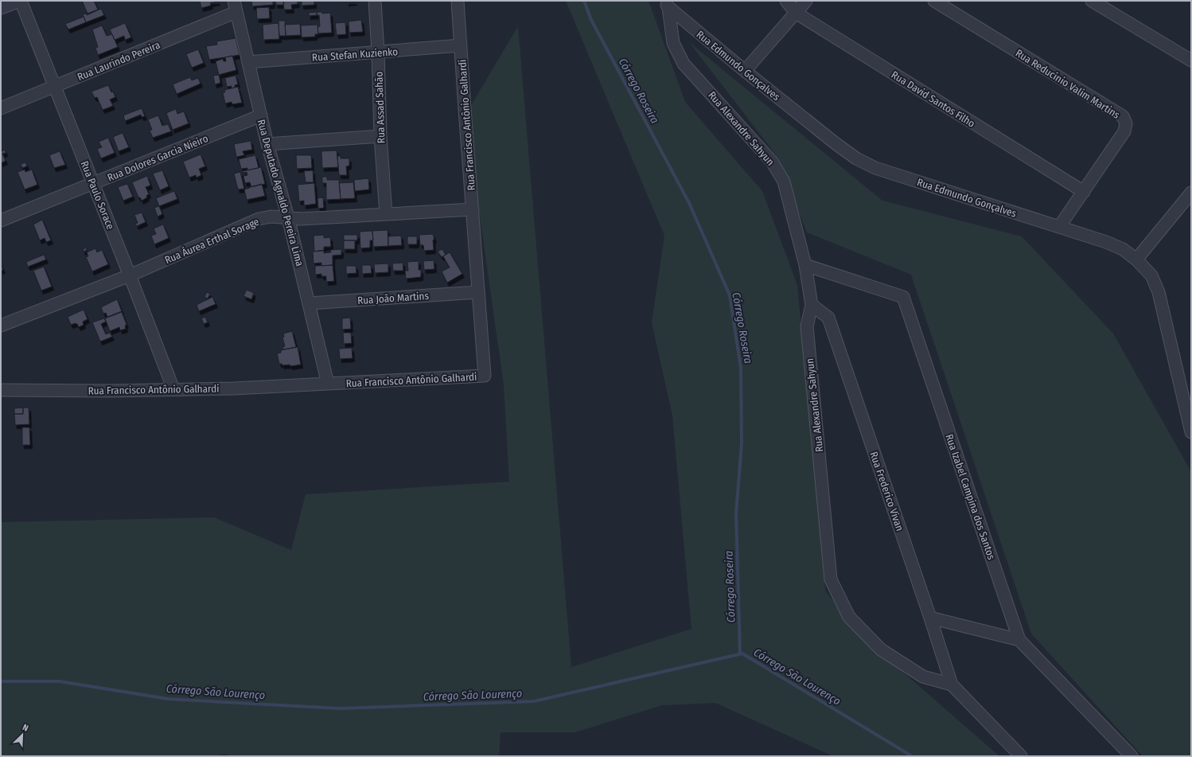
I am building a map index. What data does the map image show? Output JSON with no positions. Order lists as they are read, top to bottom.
{
  "streets": {
    "street": [
      "Rua Stefan Kuzienko",
      "Rua Laurindo Pereira",
      "Rua Edmundo Gonçalves",
      "Rua Reducínio Valim Martins",
      "Rua David Santos Filho",
      "Rua Assad Sahão",
      "Rua Francisco Antônio Galhardi",
      "Rua Alexandre Sahyun",
      "Rua Dolores Garcia Nieiro",
      "Rua Deputado Agnaldo Pereira Lima",
      "Rua Paulo Sorace",
      "Rua Áurea Erthal Sorage",
      "Rua João Martins",
      "Rua Frederico Vivan",
      "Rua Izabel Campina dos Santos"
    ]
  },
  "crossings": [
    ["Rua Stefan Kuzienko", "Rua Assad Sahão"],
    ["Rua Stefan Kuzienko", "Rua Francisco Antônio Galhardi"],
    ["Rua Stefan Kuzienko", "Rua Deputado Agnaldo Pereira Lima"],
    ["Rua Laurindo Pereira", "Rua Deputado Agnaldo Pereira Lima"],
    ["Rua Laurindo Pereira", "Rua Paulo Sorace"],
    ["Rua Edmundo Gonçalves", "Rua Reducínio Valim Martins"],
    ["Rua Edmundo Gonçalves", "Rua Alexandre Sahyun"],
    ["Rua Reducínio Valim Martins", "Rua David Santos Filho"],
    ["Rua Assad Sahão", "Rua Áurea Erthal Sorage"],
    ["Rua Francisco Antônio Galhardi", "Rua Deputado Agnaldo Pereira Lima"],
    ["Rua Francisco Antônio Galhardi", "Rua Paulo Sorace"],
    ["Rua Francisco Antônio Galhardi", "Rua Áurea Erthal Sorage"],
    ["Rua Francisco Antônio Galhardi", "Rua João Martins"],
    ["Rua Alexandre Sahyun", "Rua Frederico Vivan"],
    ["Rua Alexandre Sahyun", "Rua Izabel Campina dos Santos"],
    ["Rua Dolores Garcia Nieiro", "Rua Deputado Agnaldo Pereira Lima"],
    ["Rua Dolores Garcia Nieiro", "Rua Paulo Sorace"],
    ["Rua Deputado Agnaldo Pereira Lima", "Rua Áurea Erthal Sorage"],
    ["Rua Deputado Agnaldo Pereira Lima", "Rua João Martins"],
    ["Rua Paulo Sorace", "Rua Áurea Erthal Sorage"]
  ],
  "water": ["Córrego Roseira", "Córrego São Lourenço"],
  "north": "top right"
}
